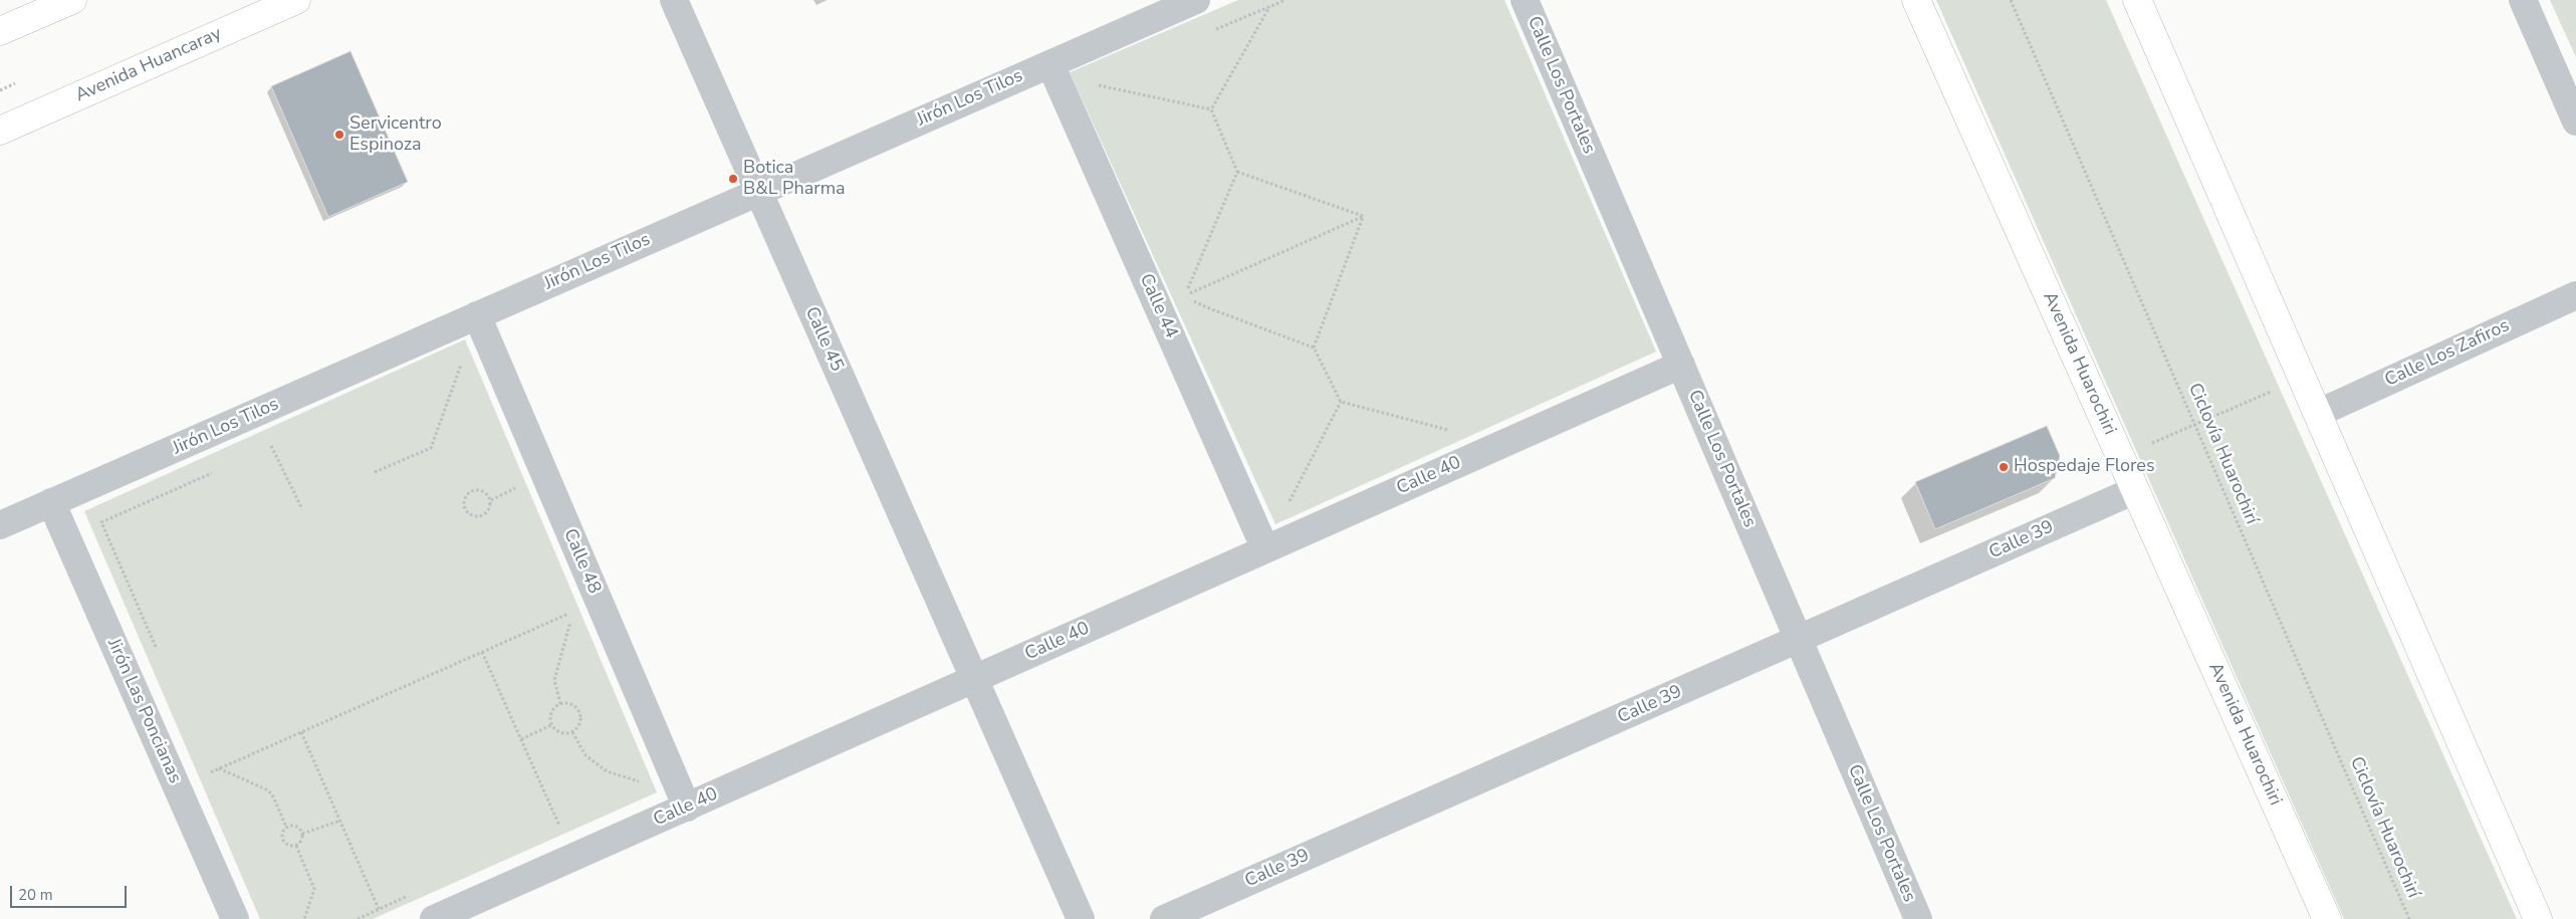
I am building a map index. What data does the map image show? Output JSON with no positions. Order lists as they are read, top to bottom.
{
  "streets": {
    "main road": ["Avenida Huancaray", "Avenida Huarochiri"],
    "street": [
      "Calle Los Portales",
      "Jirón Los Tilos",
      "Calle 44",
      "Calle 45",
      "Calle Los Zafiros",
      "Calle 40",
      "Calle 39",
      "Calle 48",
      "Jirón Las Poncianas"
    ],
    "path": ["Ciclovía Huarochirí"]
  },
  "crossings": [
    ["Calle Los Portales", "Calle 40"],
    ["Calle Los Portales", "Calle 39"],
    ["Jirón Los Tilos", "Calle 44"],
    ["Jirón Los Tilos", "Calle 45"],
    ["Jirón Los Tilos", "Calle 48"],
    ["Jirón Los Tilos", "Jirón Las Poncianas"],
    ["Calle 44", "Calle 40"],
    ["Calle 45", "Calle 40"],
    ["Avenida Huarochiri", "Calle 39"],
    ["Calle 40", "Calle 48"]
  ],
  "places": ["Servicentro Espinoza", "Botica B&L Pharma", "Hospedaje Flores"],
  "scale_bar": "20 m"
}
